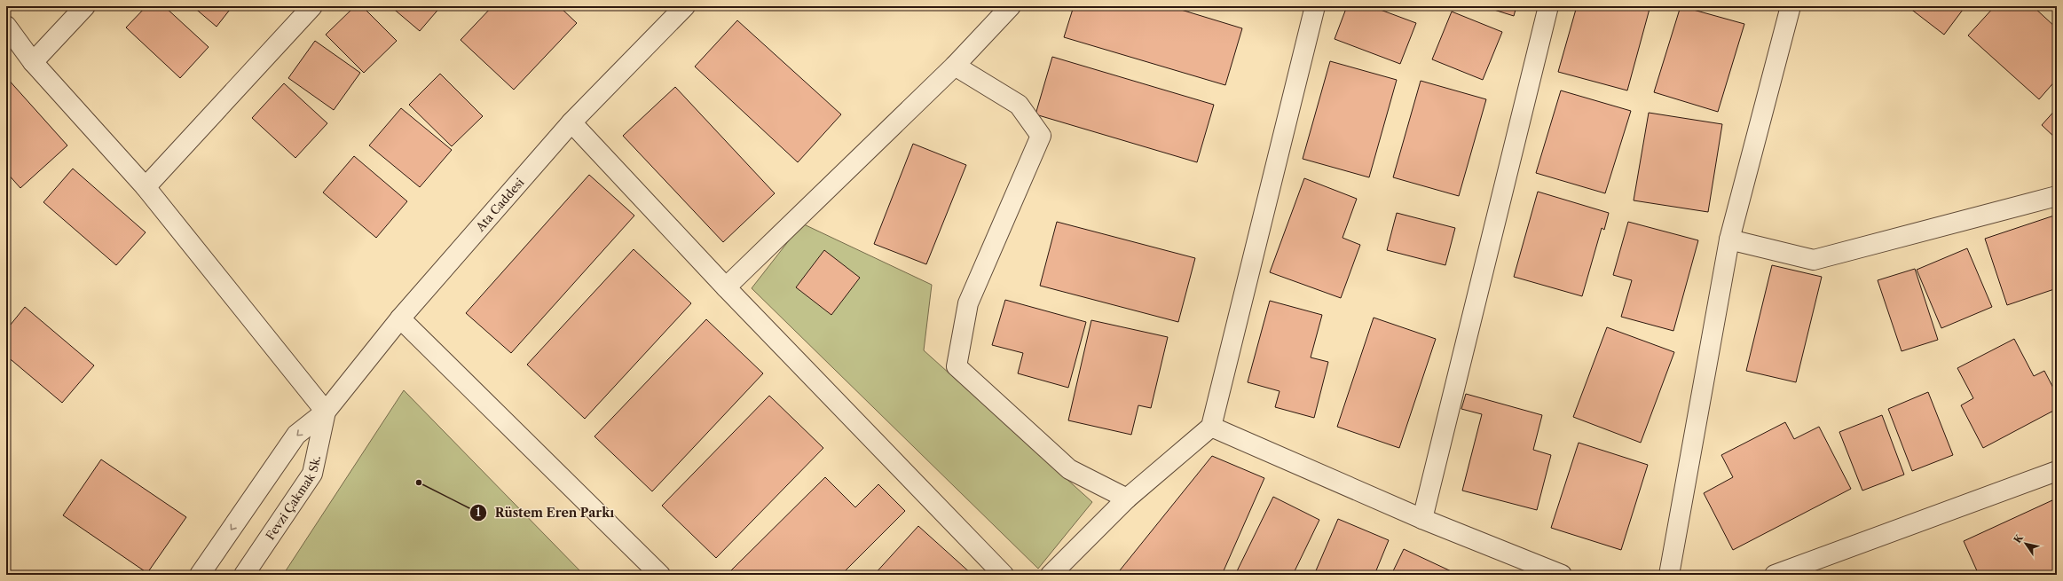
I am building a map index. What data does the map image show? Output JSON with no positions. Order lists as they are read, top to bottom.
{
  "streets": {
    "street": ["Ata Caddesi", "Fevzi Çakmak Sk."]
  },
  "crossings": [
    ["Ata Caddesi", "Fevzi Çakmak Sk."]
  ],
  "places": ["Rüstem Eren Parkı"],
  "north": "top left"
}
